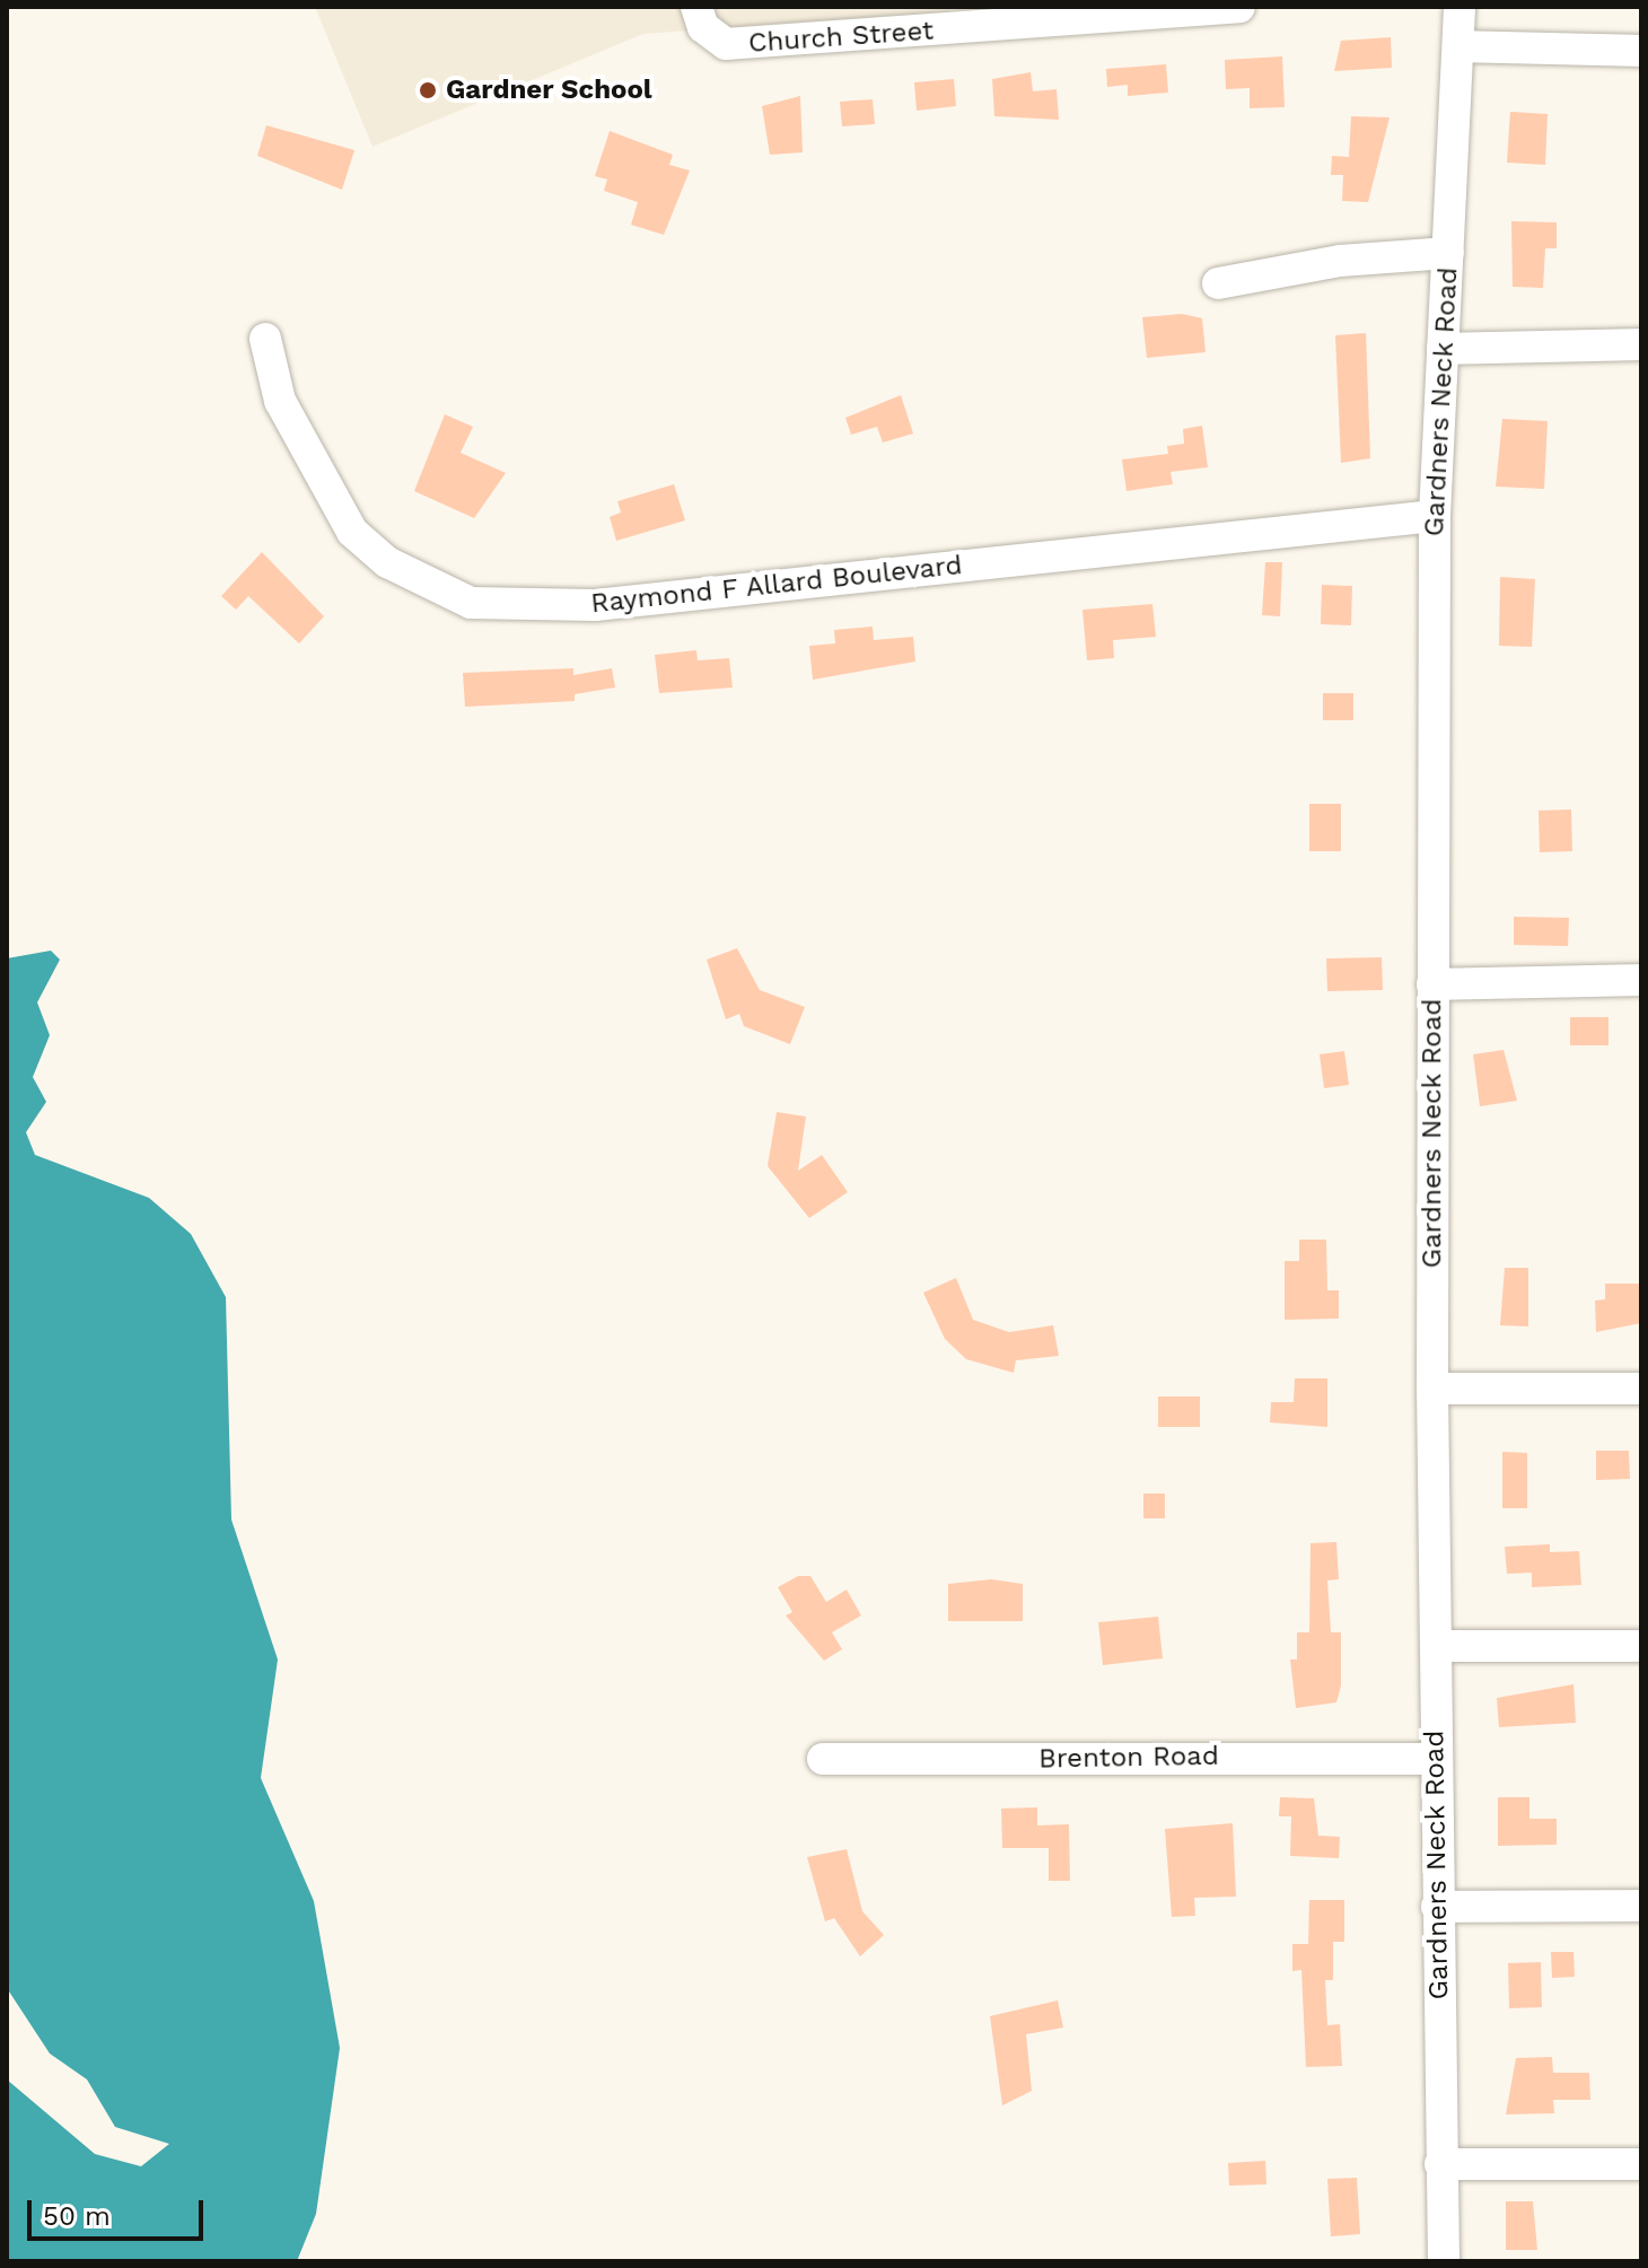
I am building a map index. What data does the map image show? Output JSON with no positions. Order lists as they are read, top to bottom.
{
  "streets": {
    "street": [
      "Church Street",
      "Gardners Neck Road",
      "Raymond F Allard Boulevard",
      "Brenton Road"
    ]
  },
  "crossings": [
    ["Gardners Neck Road", "Raymond F Allard Boulevard"],
    ["Gardners Neck Road", "Brenton Road"]
  ],
  "places": ["Gardner School"],
  "scale_bar": "50 m"
}
